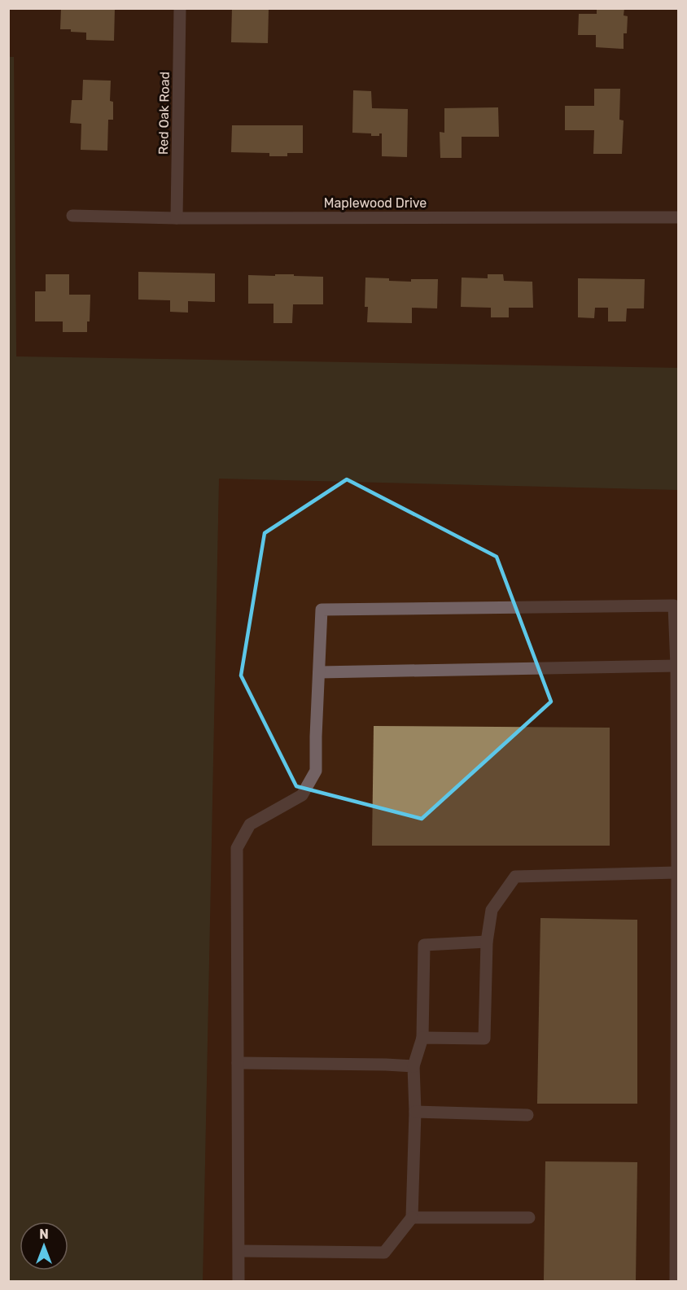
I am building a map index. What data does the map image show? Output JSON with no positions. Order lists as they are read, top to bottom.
{
  "streets": {
    "street": ["Red Oak Road", "Maplewood Drive"]
  },
  "crossings": [
    ["Red Oak Road", "Maplewood Drive"]
  ],
  "north": "top"
}
